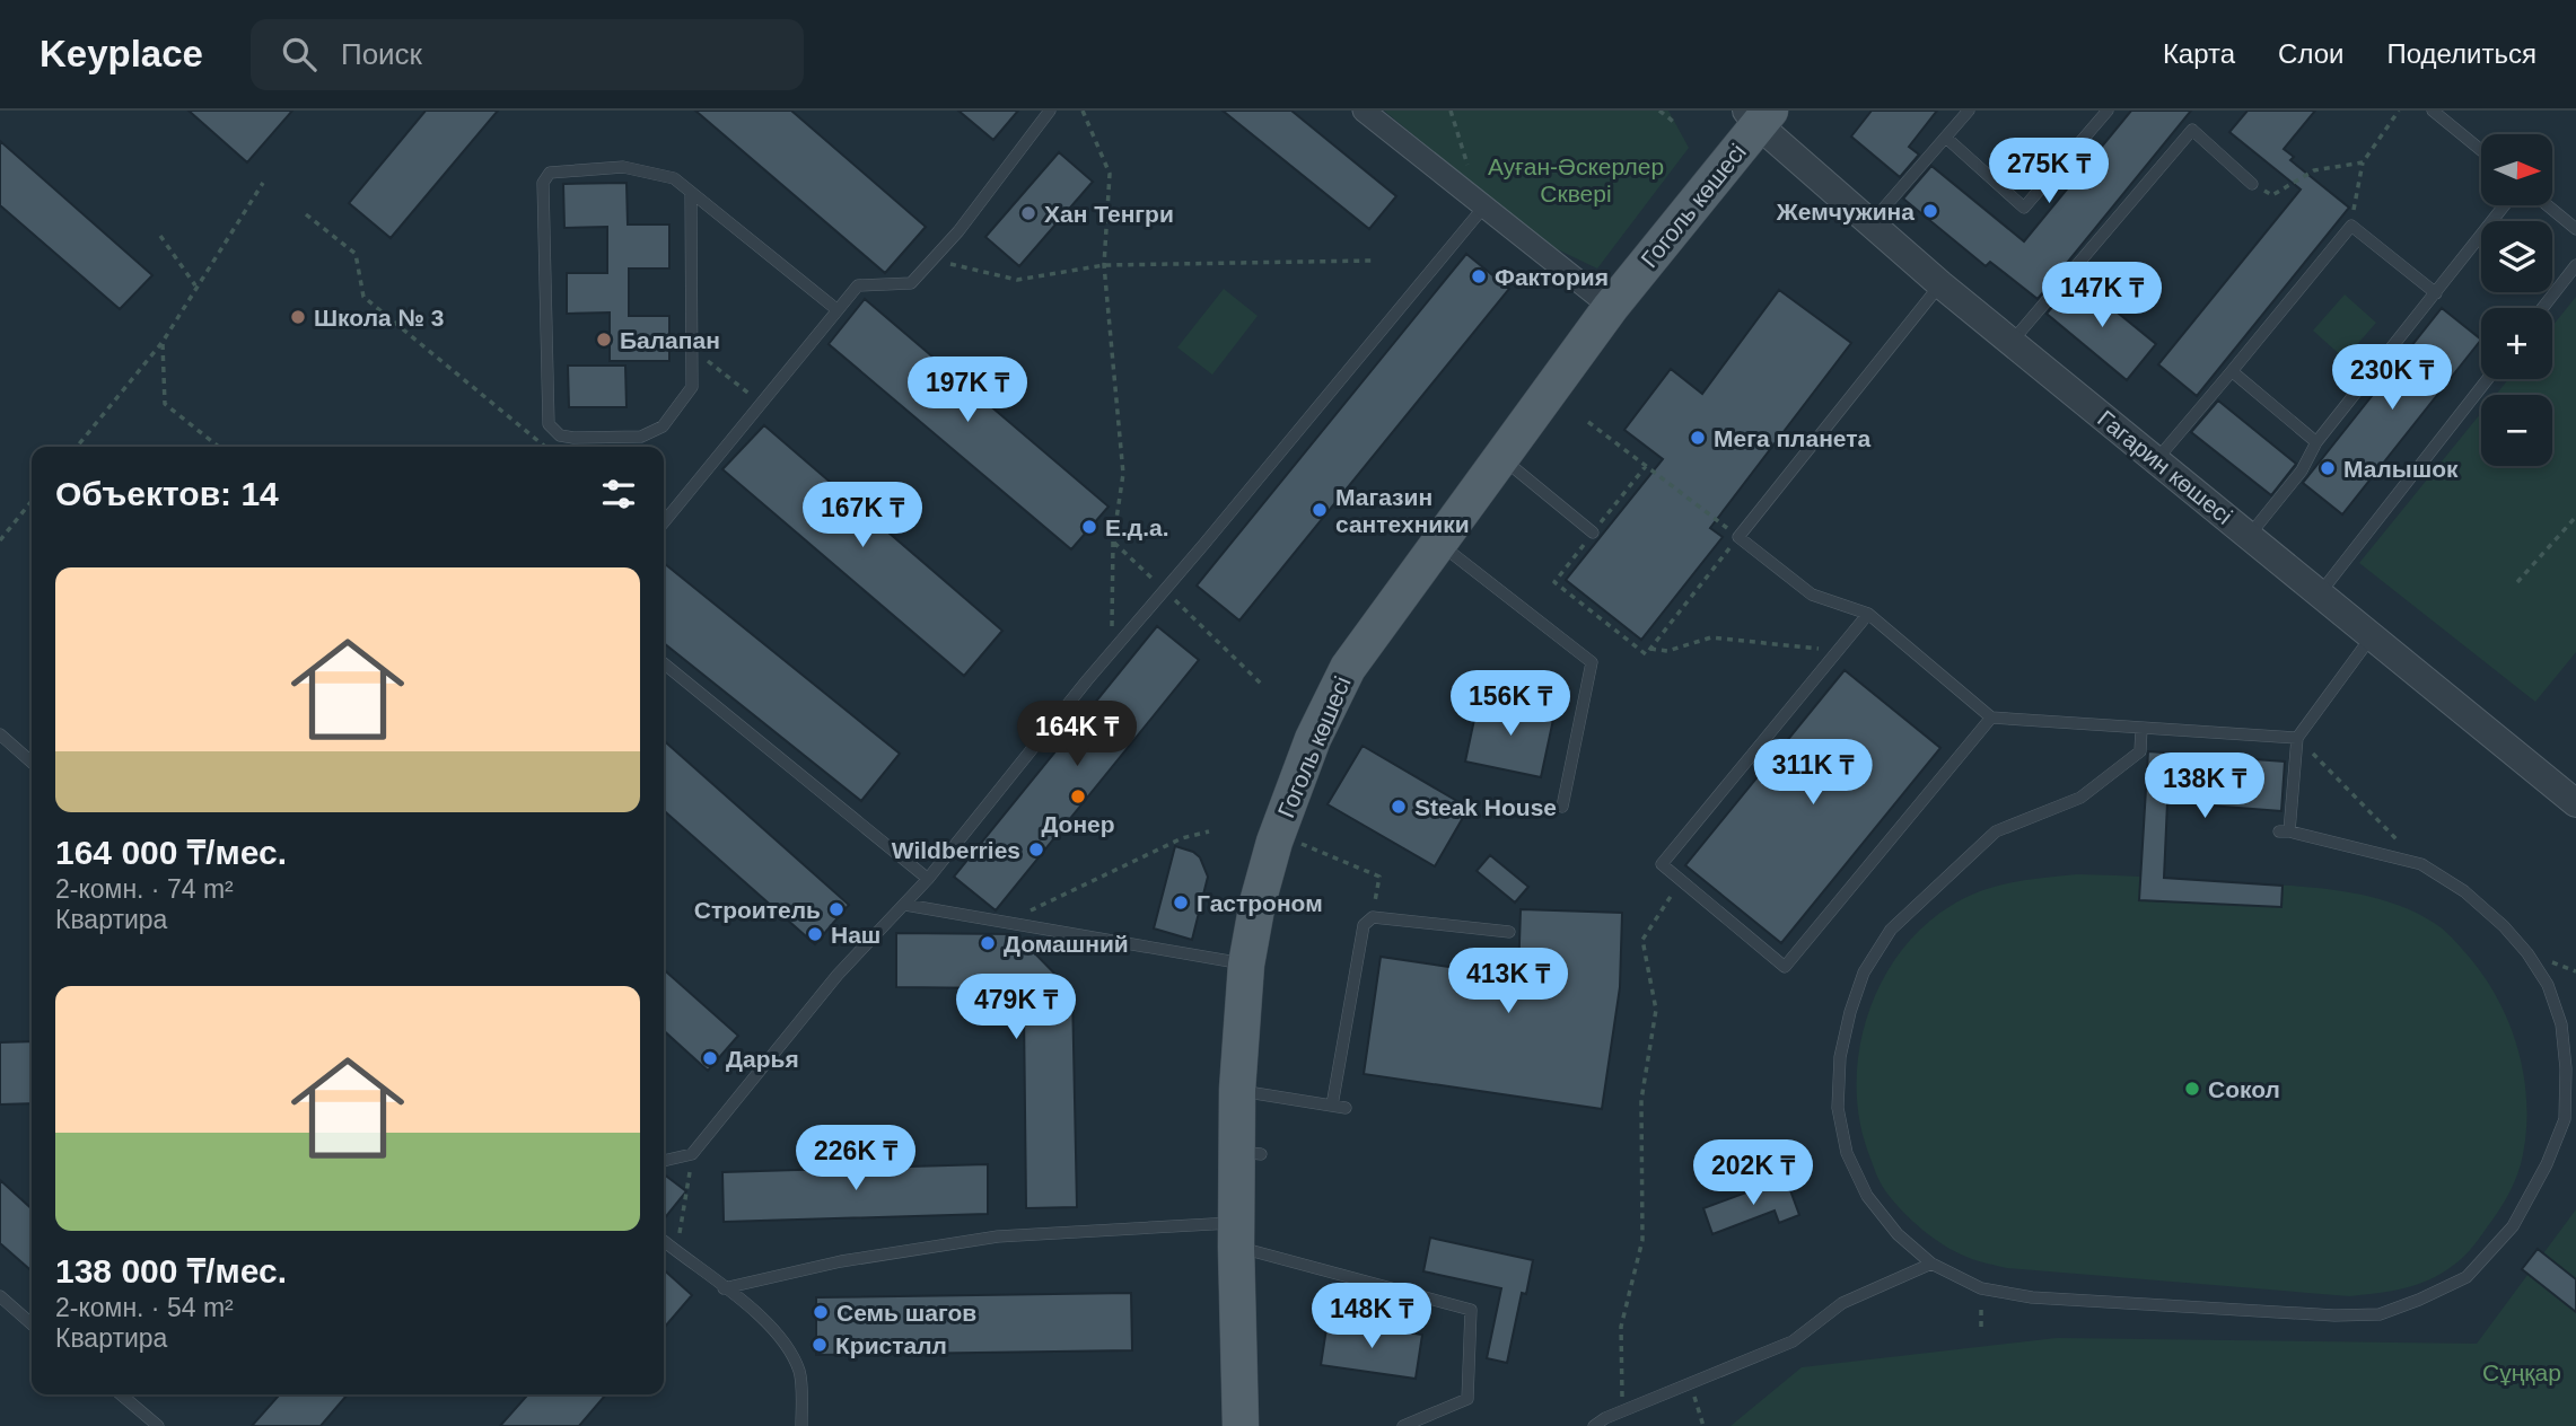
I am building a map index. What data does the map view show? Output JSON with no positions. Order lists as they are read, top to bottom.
{
  "streets": {
    "main road": ["Гоголь көшесі"],
    "street": ["Гагарин көшесі"]
  },
  "crossings": [
    ["Гоголь көшесі", "Гагарин көшесі"]
  ],
  "parks": ["Ауған-Әскерлер Сквері", "Сұңқар"],
  "places": [
    "Жемчужина",
    "Хан Тенгри",
    "Фактория",
    "Школа № 3",
    "Балапан",
    "Мега планета",
    "Малышок",
    "Магазин сантехники",
    "Е.д.а.",
    "Донер",
    "Steak House",
    "Wildberries",
    "Гастроном",
    "Строитель",
    "Наш",
    "Домашний",
    "Дарья",
    "Сокол",
    "Семь шагов",
    "Кристалл"
  ],
  "north": "right",
  "page": {
    "header": "Keyplace",
    "search": "Поиск",
    "nav": ["Карта", "Слои", "Поделиться"],
    "map_buttons": ["+", "−"],
    "price": [
      "275K ₸",
      "147K ₸",
      "230K ₸",
      "197K ₸",
      "167K ₸",
      "156K ₸",
      "164K ₸",
      "311K ₸",
      "138K ₸",
      "413K ₸",
      "479K ₸",
      "226K ₸",
      "202K ₸",
      "148K ₸"
    ],
    "heading": "Объектов: 14",
    "list": [
      {
        "name": "164 000 ₸/мес.",
        "note": "2-комн. · 74 m² · Квартира"
      },
      {
        "name": "138 000 ₸/мес.",
        "note": "2-комн. · 54 m² · Квартира"
      }
    ]
  }
}
